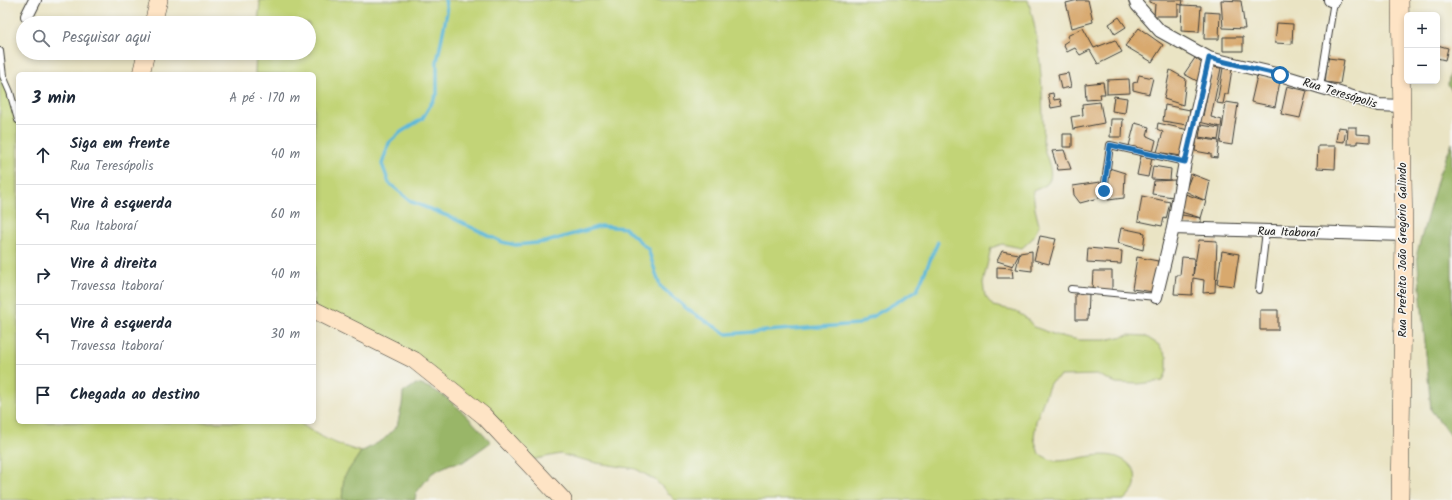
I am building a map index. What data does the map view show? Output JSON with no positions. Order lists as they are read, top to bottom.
{
  "streets": {
    "main road": ["Rua Prefeito João Gregório Galindo"],
    "street": ["Rua Teresópolis", "Rua Itaboraí"]
  },
  "crossings": [
    ["Rua Teresópolis", "Rua Prefeito João Gregório Galindo"],
    ["Rua Itaboraí", "Rua Prefeito João Gregório Galindo"]
  ],
  "page": {
    "map_buttons": ["+", "−"],
    "search": "Pesquisar aqui",
    "heading": ["3 min", "A pé · 170 m"],
    "list": [
      ["Siga em frente", "Rua Teresópolis", "40 m"],
      ["Vire à esquerda", "Rua Itaboraí", "60 m"],
      ["Vire à direita", "Travessa Itaboraí", "40 m"],
      ["Vire à esquerda", "Travessa Itaboraí", "30 m"],
      "Chegada ao destino"
    ]
  }
}
